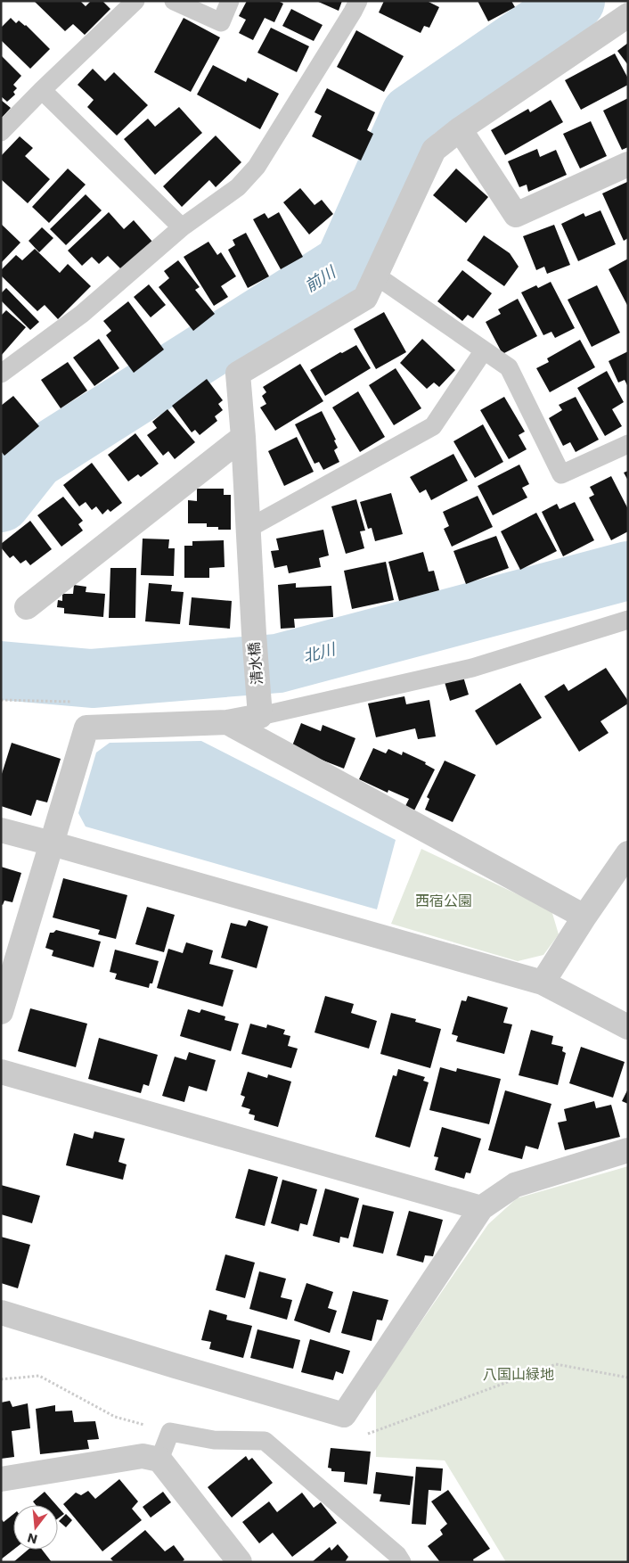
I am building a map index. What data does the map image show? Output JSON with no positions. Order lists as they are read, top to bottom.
{
  "streets": {
    "street": ["清水橋"]
  },
  "water": ["前川", "北川"],
  "parks": ["西宿公園", "八国山緑地"],
  "north": "bottom"
}
